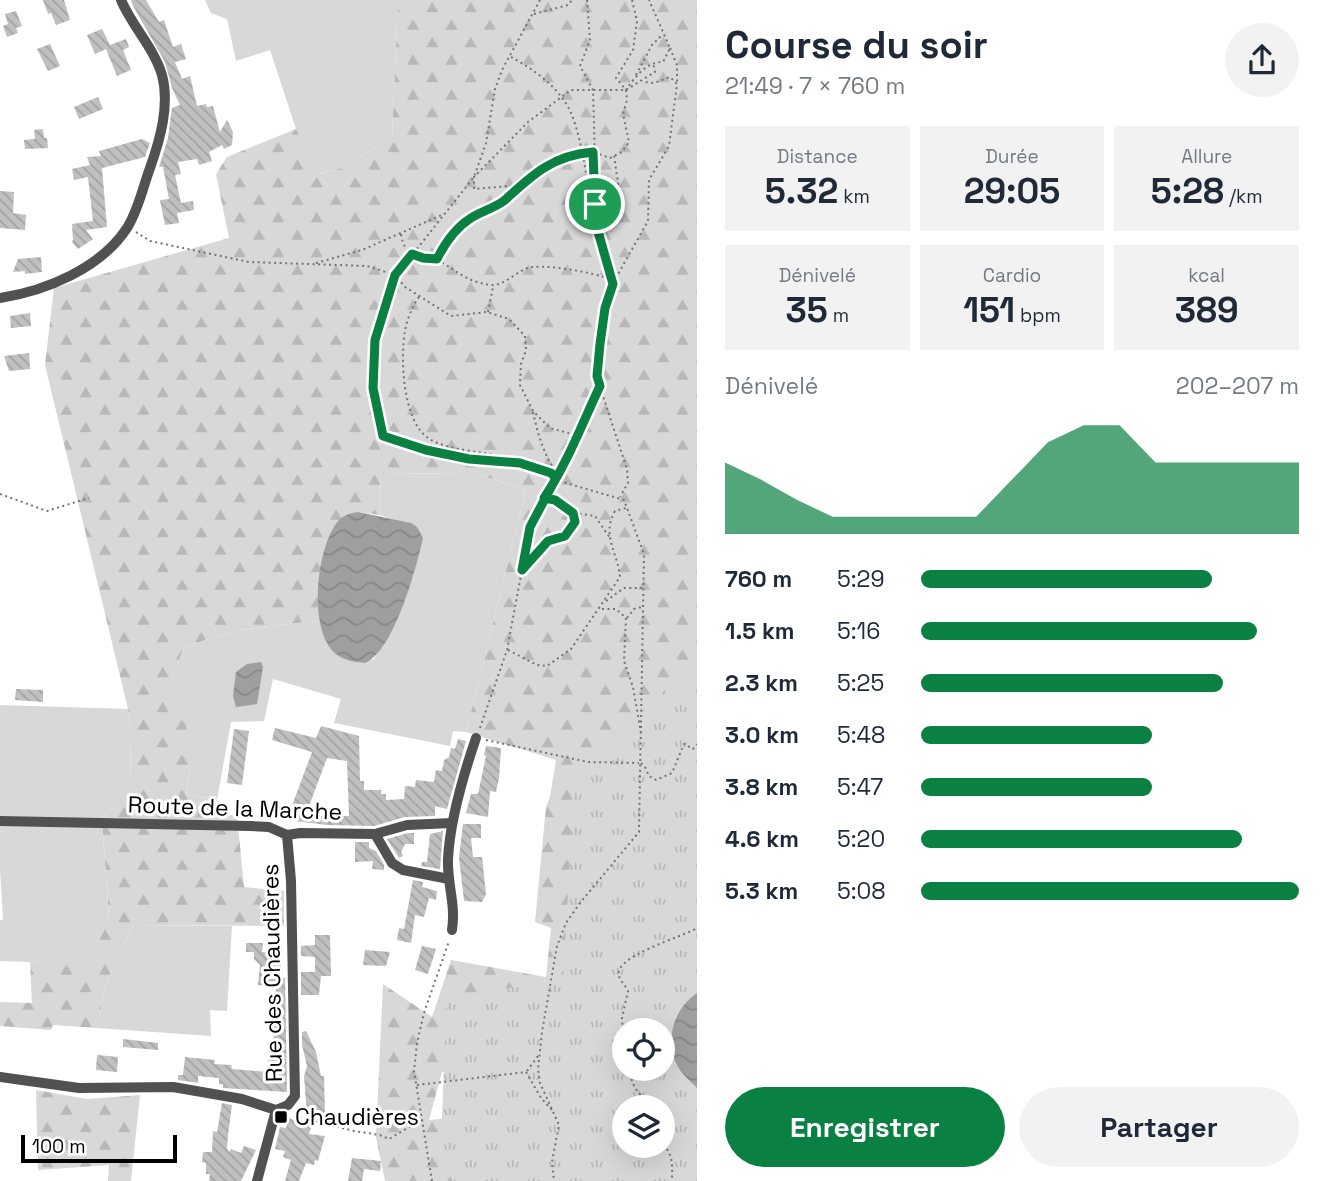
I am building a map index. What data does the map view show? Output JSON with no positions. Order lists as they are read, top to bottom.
{
  "streets": {
    "street": ["Route de la Marche", "Rue des Chaudières"]
  },
  "crossings": [
    ["Route de la Marche", "Rue des Chaudières"]
  ],
  "places": {
    "transit": ["Chaudières"]
  },
  "scale_bar": "100 m",
  "page": {
    "heading": ["Course du soir", "21:49 · 7 × 760 m"],
    "stats": [
      ["Distance", "5.32 km"],
      ["Durée", "29:05"],
      ["Allure", "5:28 /km"],
      ["Dénivelé", "35 m"],
      ["Cardio", "151 bpm"],
      ["kcal", "389"]
    ],
    "chart": ["Dénivelé", "202–207 m"],
    "list": [
      {
        "name": "760 m",
        "note": "5:29"
      },
      {
        "name": "1.5 km",
        "note": "5:16"
      },
      {
        "name": "2.3 km",
        "note": "5:25"
      },
      {
        "name": "3.0 km",
        "note": "5:48"
      },
      {
        "name": "3.8 km",
        "note": "5:47"
      },
      {
        "name": "4.6 km",
        "note": "5:20"
      },
      {
        "name": "5.3 km",
        "note": "5:08"
      }
    ],
    "buttons": ["Enregistrer", "Partager"],
    "scale": "100 m"
  }
}
